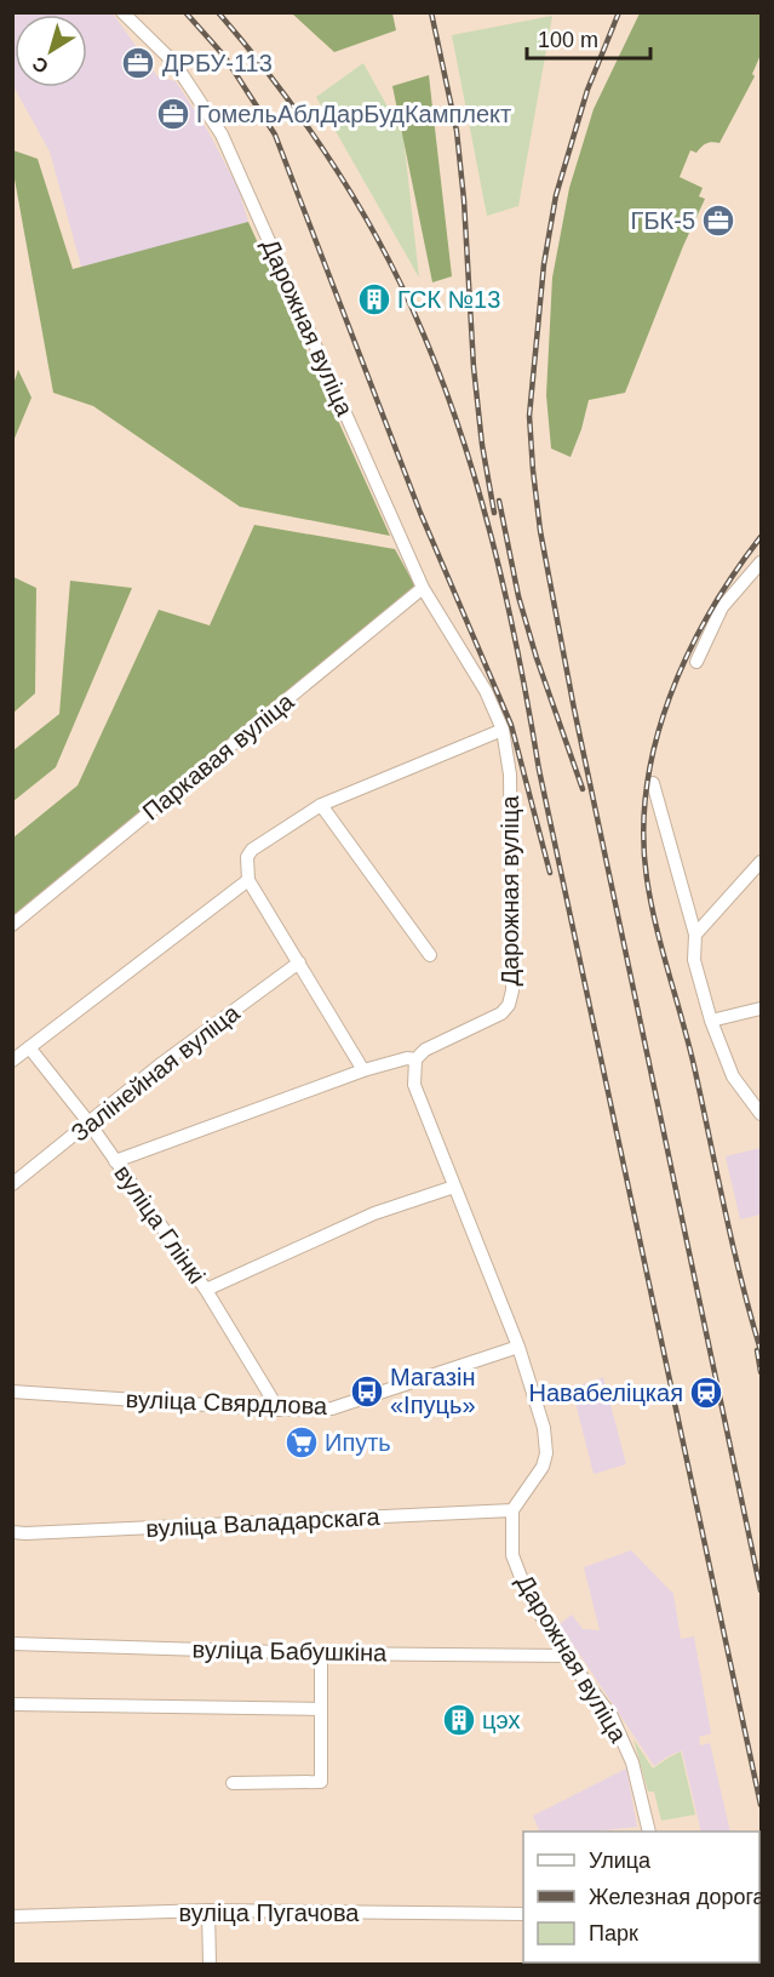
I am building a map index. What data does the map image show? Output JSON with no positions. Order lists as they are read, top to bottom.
{
  "streets": {
    "street": [
      "Дарожная вуліца",
      "Паркавая вуліца",
      "Залінейная вуліца",
      "вуліца Глінкі",
      "вуліца Свярдлова",
      "вуліца Валадарскага",
      "вуліца Бабушкіна",
      "вуліца Пугачова"
    ]
  },
  "crossings": [
    ["Дарожная вуліца", "Паркавая вуліца"],
    ["Дарожная вуліца", "вуліца Валадарскага"],
    ["Дарожная вуліца", "вуліца Бабушкіна"],
    ["Залінейная вуліца", "вуліца Глінкі"],
    ["вуліца Глінкі", "вуліца Свярдлова"]
  ],
  "places": {
    "office": ["ДРБУ-113", "ГомельАблДарБудКамплект", "ГБК-5"],
    "building": ["ГСК №13", "цэх"],
    "bus stop": ["Магазін «Іпуць»"],
    "station": ["Навабеліцкая"],
    "supermarket": ["Ипуть"]
  },
  "legend": ["Улица", "Железная дорога", "Парк"],
  "scale_bar": "100 m",
  "north": "bottom left"
}
